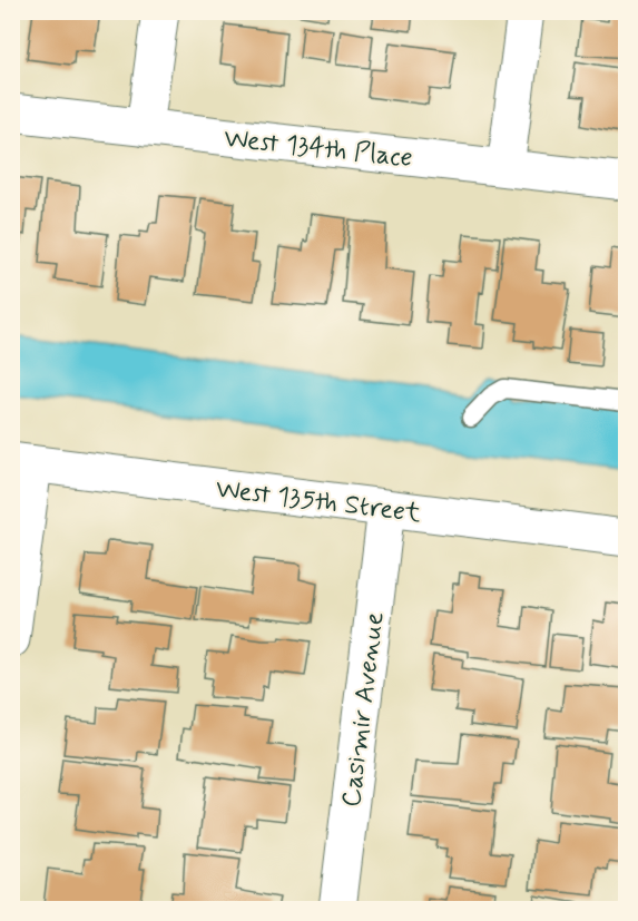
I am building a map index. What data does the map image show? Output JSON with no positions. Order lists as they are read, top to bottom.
{
  "streets": {
    "street": ["West 134th Place", "West 135th Street", "Casimir Avenue"]
  },
  "crossings": [
    ["West 135th Street", "Casimir Avenue"]
  ]
}
